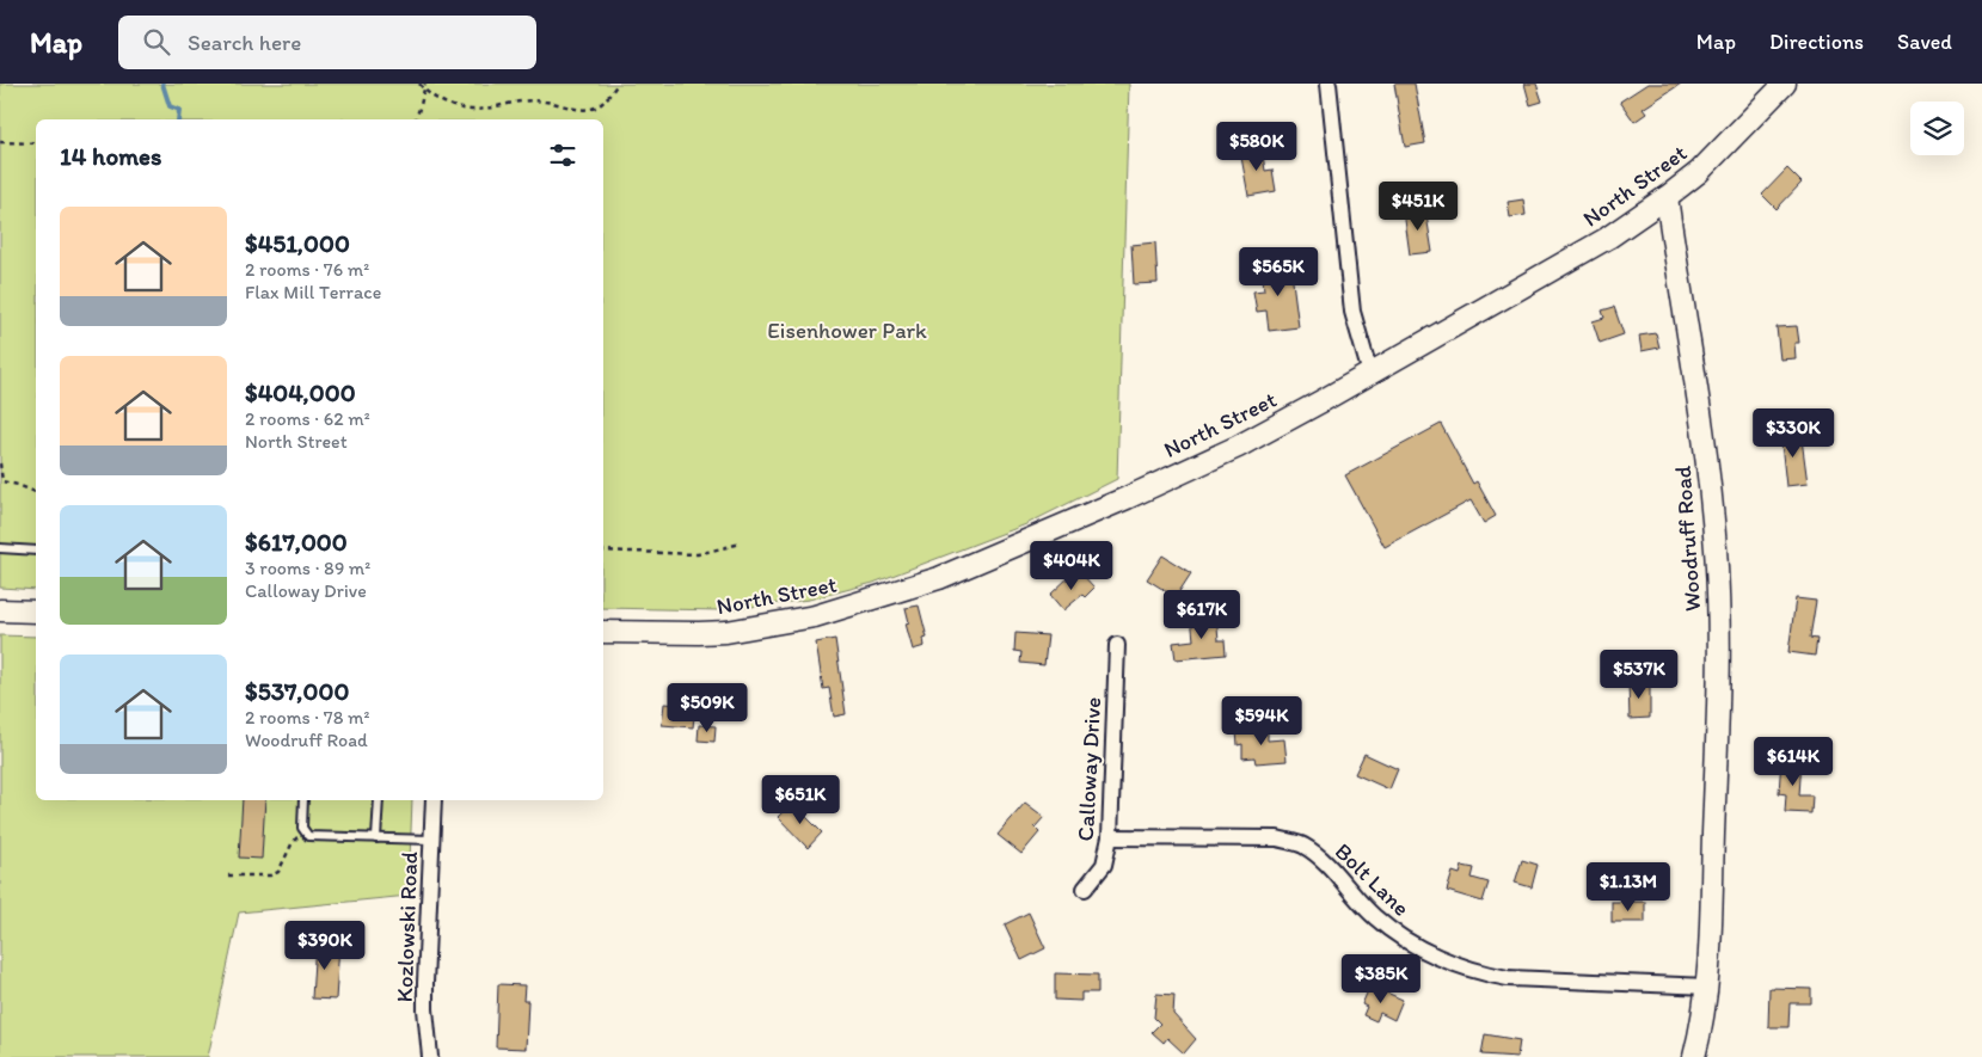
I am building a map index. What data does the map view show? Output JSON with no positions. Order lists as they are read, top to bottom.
{
  "streets": {
    "main road": ["North Street", "Woodruff Road"],
    "street": ["Calloway Drive", "Bolt Lane", "Kozlowski Road"]
  },
  "crossings": [
    ["North Street", "Woodruff Road"],
    ["Woodruff Road", "Bolt Lane"],
    ["Calloway Drive", "Bolt Lane"]
  ],
  "parks": ["Eisenhower Park"],
  "page": {
    "header": "Map",
    "search": "Search here",
    "nav": ["Map", "Directions", "Saved"],
    "heading": "14 homes",
    "price": [
      "$580K",
      "$451K",
      "$565K",
      "$330K",
      "$404K",
      "$617K",
      "$537K",
      "$509K",
      "$594K",
      "$614K",
      "$651K",
      "$1.13M",
      "$390K",
      "$385K"
    ],
    "list": [
      {
        "name": "$451,000",
        "note": "2 rooms · 76 m² · Flax Mill Terrace"
      },
      {
        "name": "$404,000",
        "note": "2 rooms · 62 m² · North Street"
      },
      {
        "name": "$617,000",
        "note": "3 rooms · 89 m² · Calloway Drive"
      },
      {
        "name": "$537,000",
        "note": "2 rooms · 78 m² · Woodruff Road"
      }
    ]
  }
}
